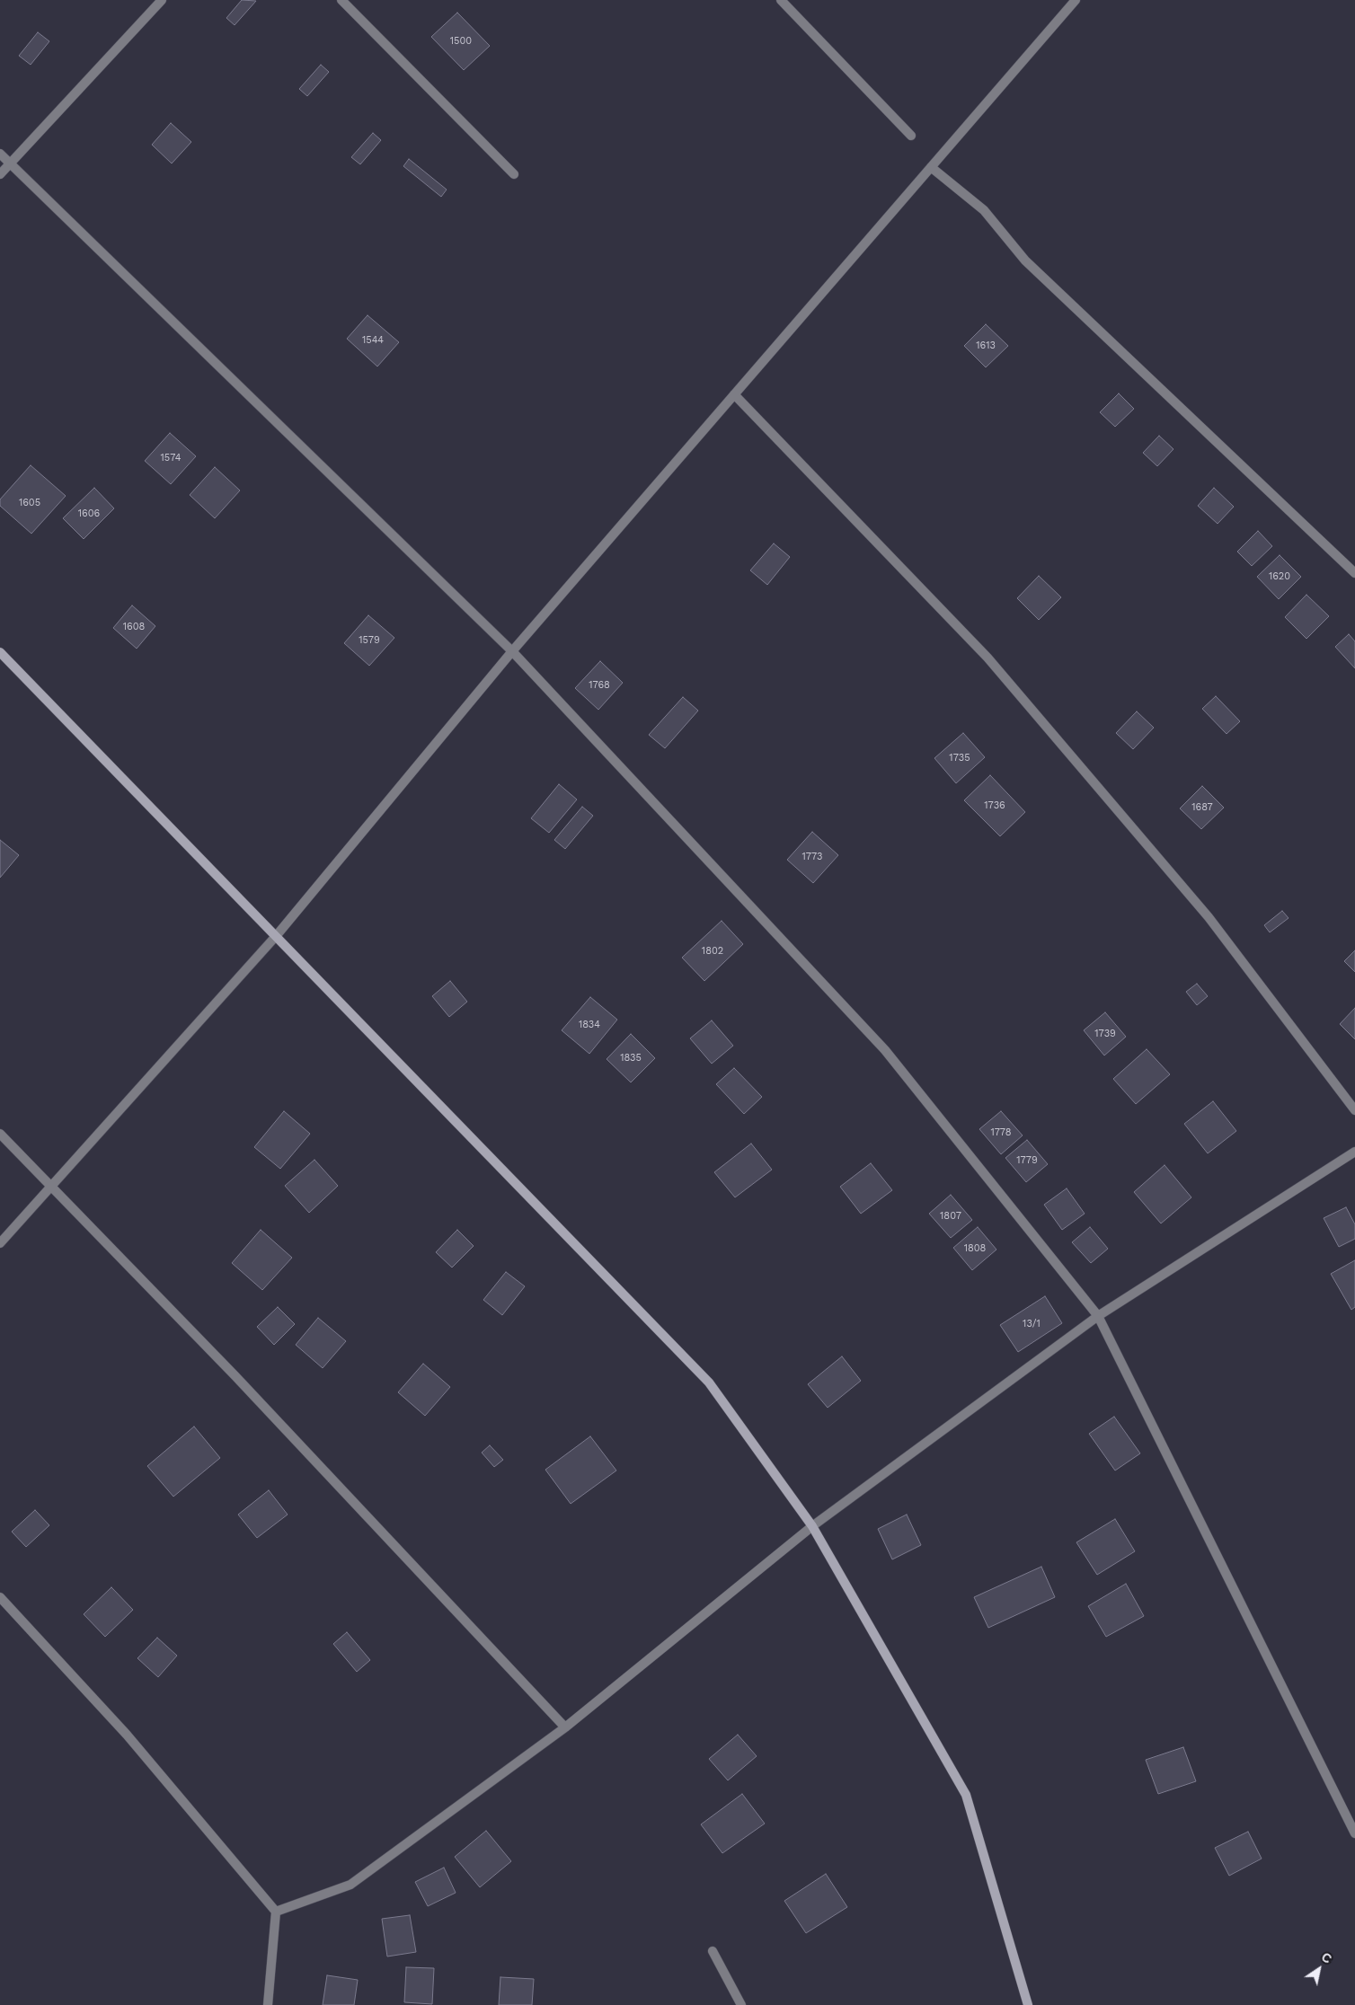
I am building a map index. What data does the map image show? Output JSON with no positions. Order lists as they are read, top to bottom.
{
  "house_numbers": [
    "1500",
    "1544",
    "1613",
    "1574",
    "1605",
    "1606",
    "1620",
    "1608",
    "1579",
    "1768",
    "1735",
    "1736",
    "1687",
    "1773",
    "1802",
    "1834",
    "1739",
    "1835",
    "1778",
    "1779",
    "1807",
    "1808",
    "13/1"
  ],
  "north": "top right"
}
